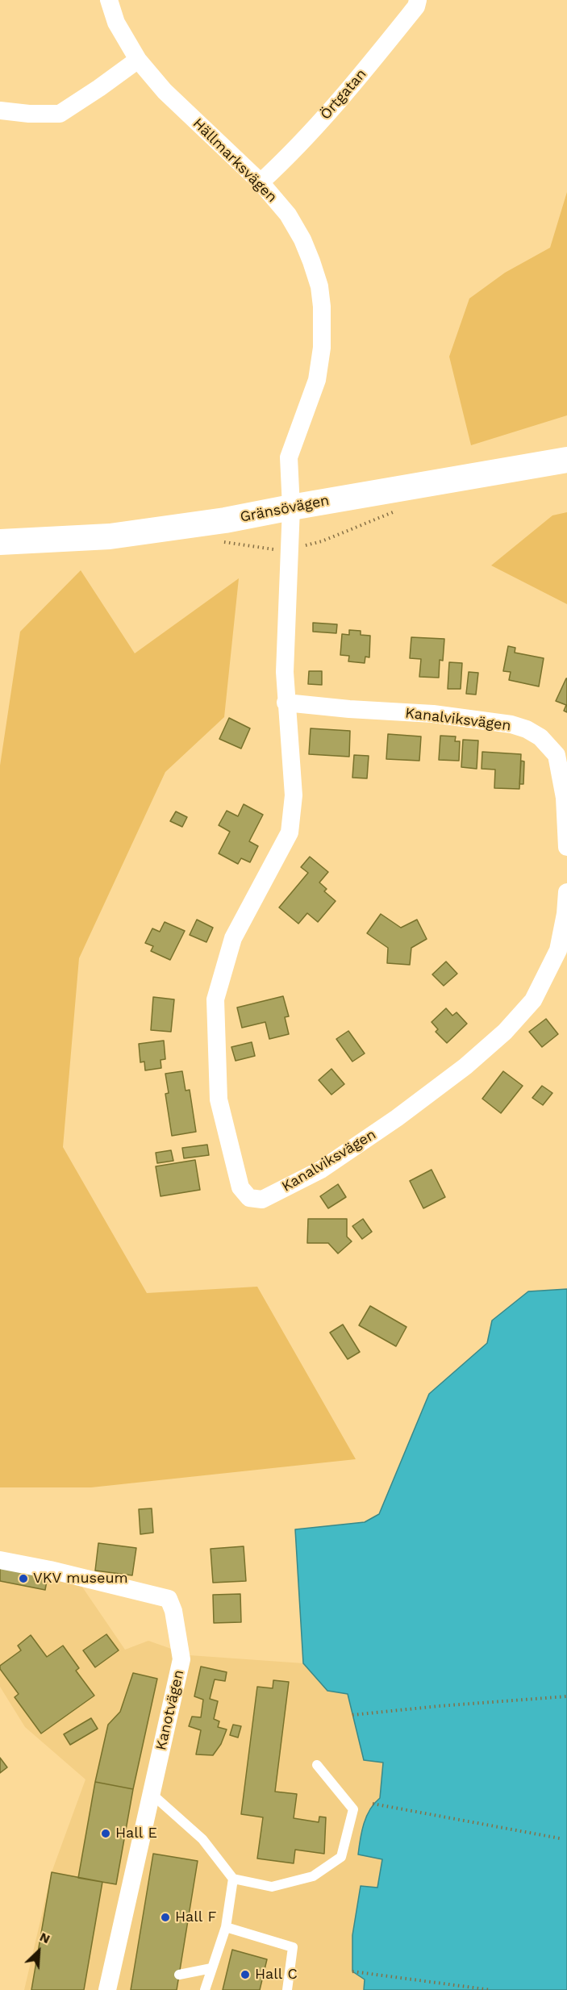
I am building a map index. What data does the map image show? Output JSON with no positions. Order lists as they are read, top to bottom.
{
  "streets": {
    "street": [
      "Örtgatan",
      "Hällmarksvägen",
      "Gränsövägen",
      "Kanalviksvägen",
      "Kanotvägen"
    ]
  },
  "crossings": [
    ["Örtgatan", "Hällmarksvägen"],
    ["Hällmarksvägen", "Gränsövägen"],
    ["Hällmarksvägen", "Kanalviksvägen"],
    ["Gränsövägen", "Kanalviksvägen"]
  ],
  "places": [
    "VKV museum",
    "Hall E",
    "Hall F",
    "Hall C"
  ],
  "north": "top right"
}
